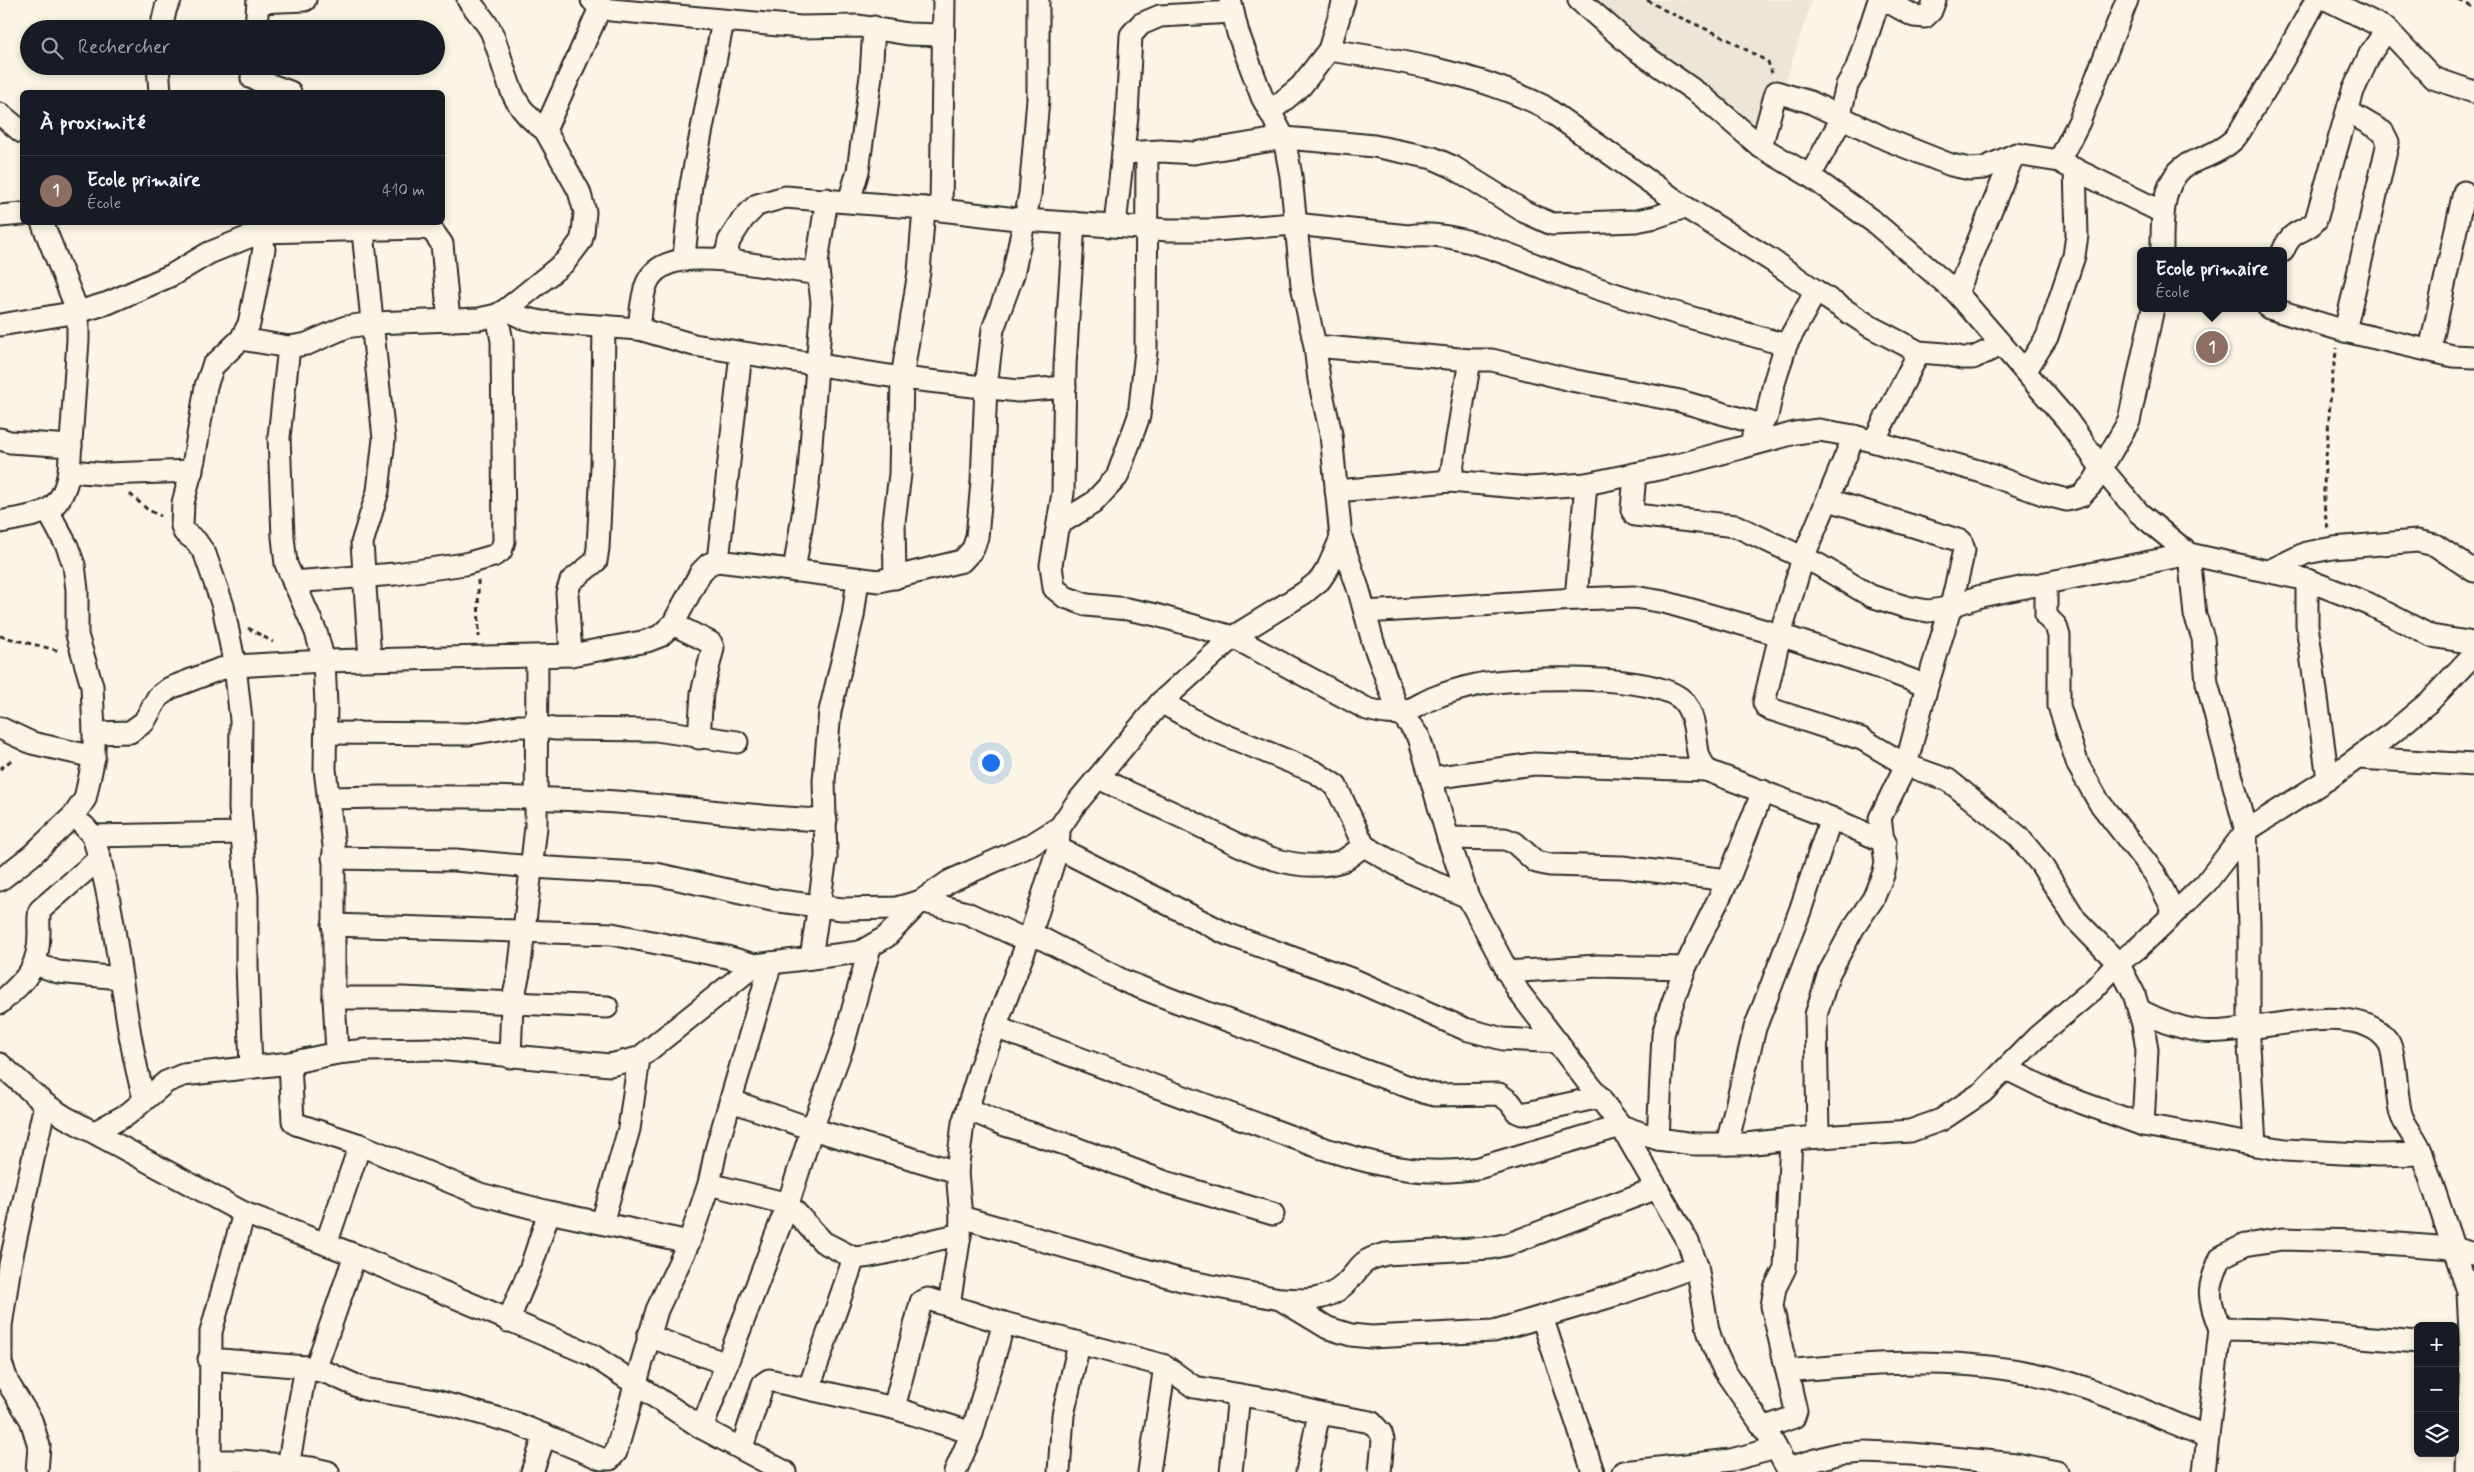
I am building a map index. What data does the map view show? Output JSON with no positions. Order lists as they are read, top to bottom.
{
  "page": {
    "search": "Rechercher",
    "heading": "À proximité",
    "list": [
      {
        "mark": "1",
        "name": "Ecole primaire",
        "note": "École",
        "value": "410 m"
      }
    ],
    "popup": ["Ecole primaire", "École"],
    "pins": "1",
    "map_buttons": ["+", "−"]
  }
}
